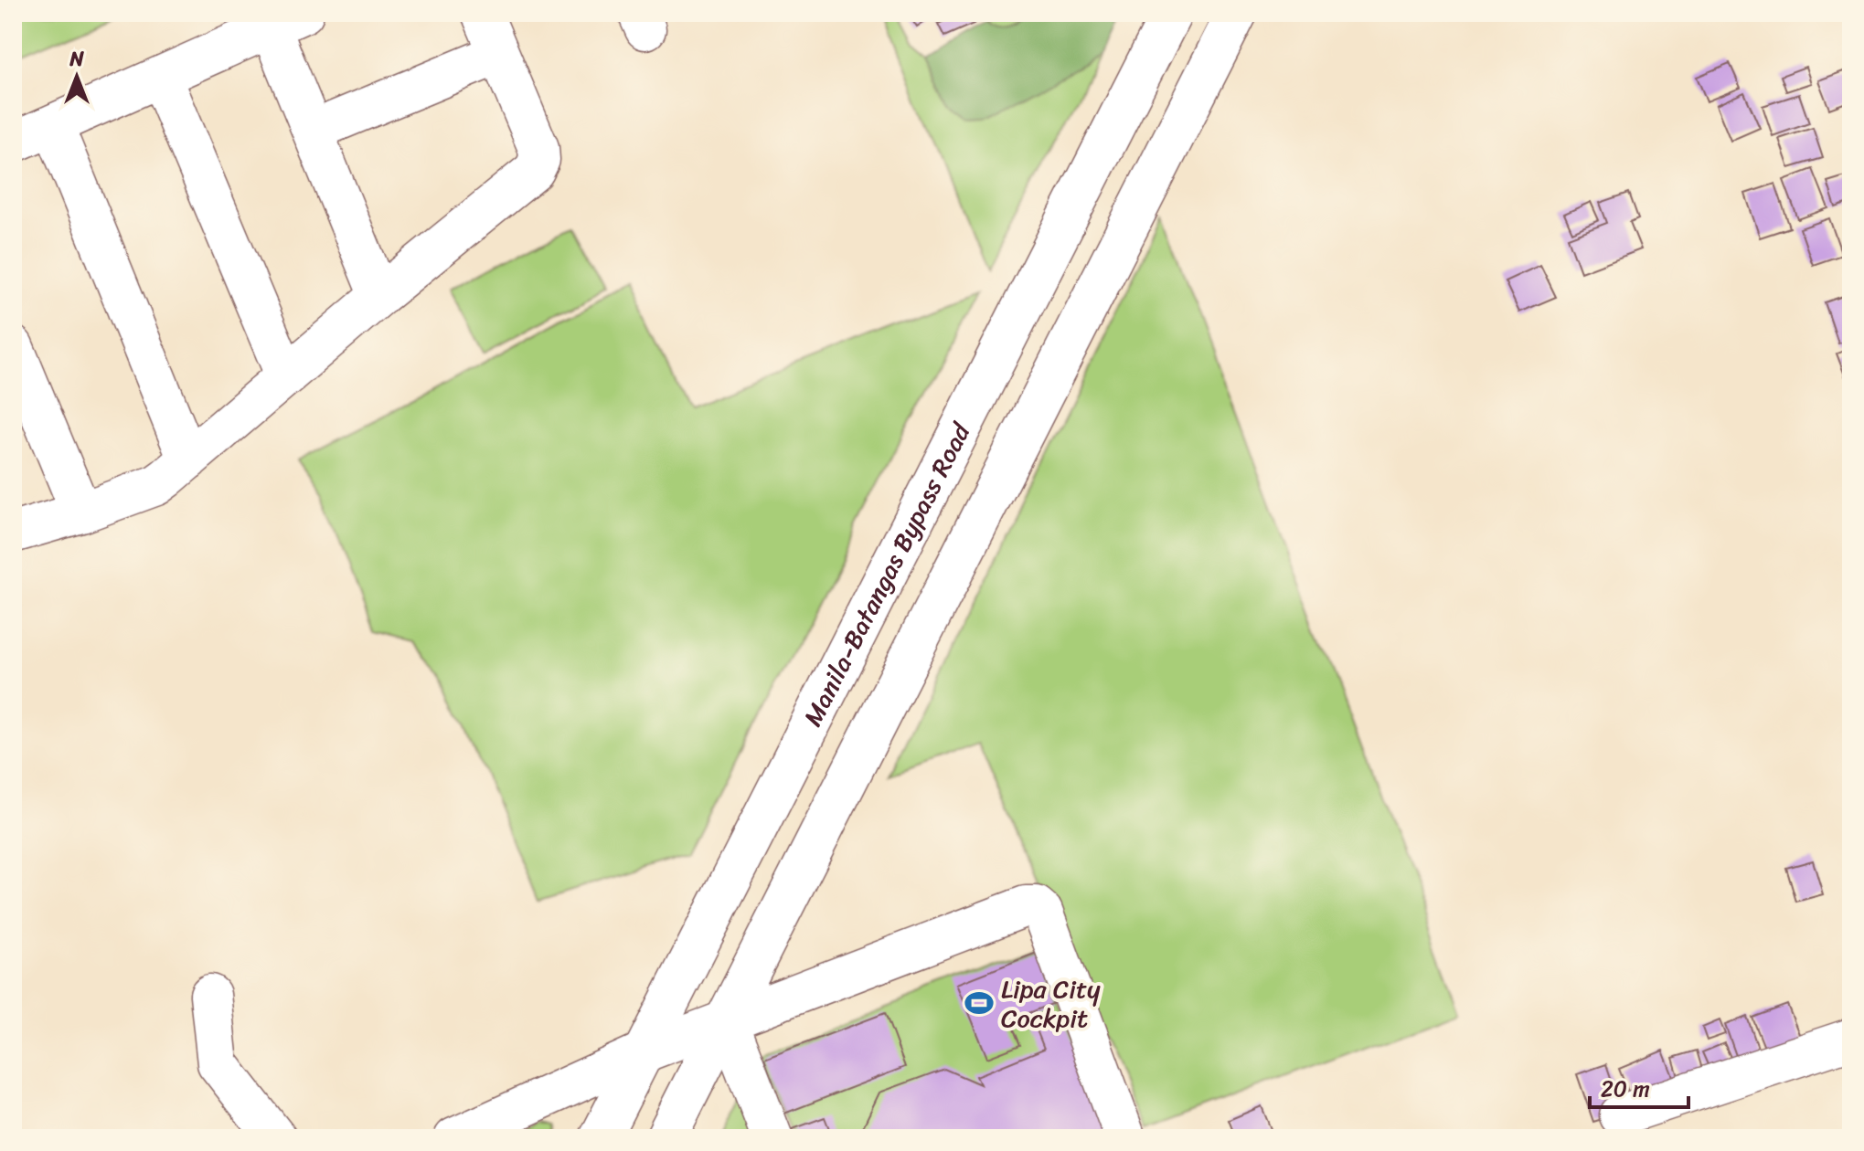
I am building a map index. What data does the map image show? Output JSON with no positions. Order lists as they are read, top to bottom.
{
  "streets": {
    "street": ["Manila-Batangas Bypass Road"]
  },
  "places": {
    "sports": ["Lipa City Cockpit"]
  },
  "scale_bar": "20 m",
  "north": "top"
}
